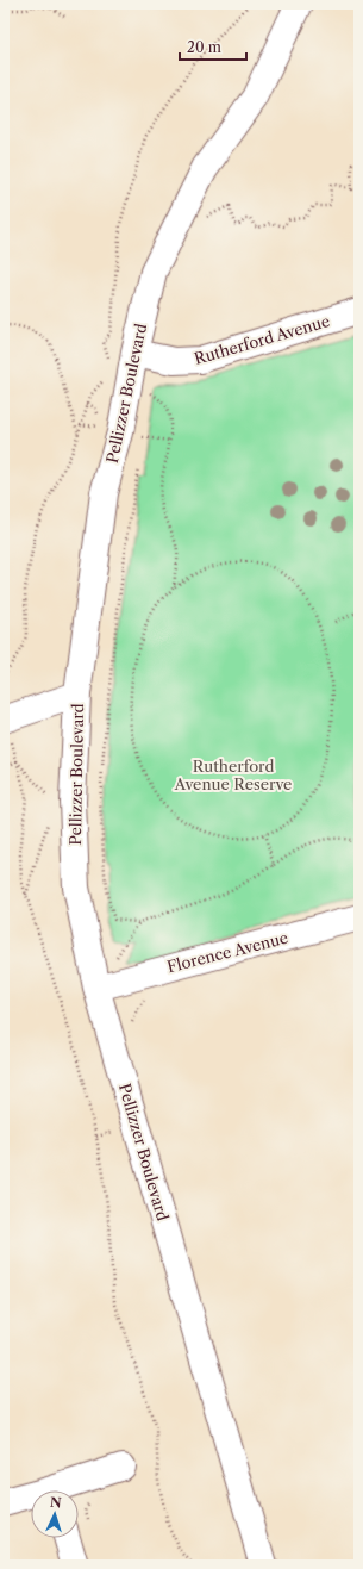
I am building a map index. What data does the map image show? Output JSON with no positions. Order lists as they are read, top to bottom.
{
  "streets": {
    "street": ["Rutherford Avenue", "Pellizzer Boulevard", "Florence Avenue"]
  },
  "crossings": [
    ["Rutherford Avenue", "Pellizzer Boulevard"],
    ["Pellizzer Boulevard", "Florence Avenue"]
  ],
  "parks": ["Rutherford Avenue Reserve"],
  "scale_bar": "20 m",
  "north": "top"
}
